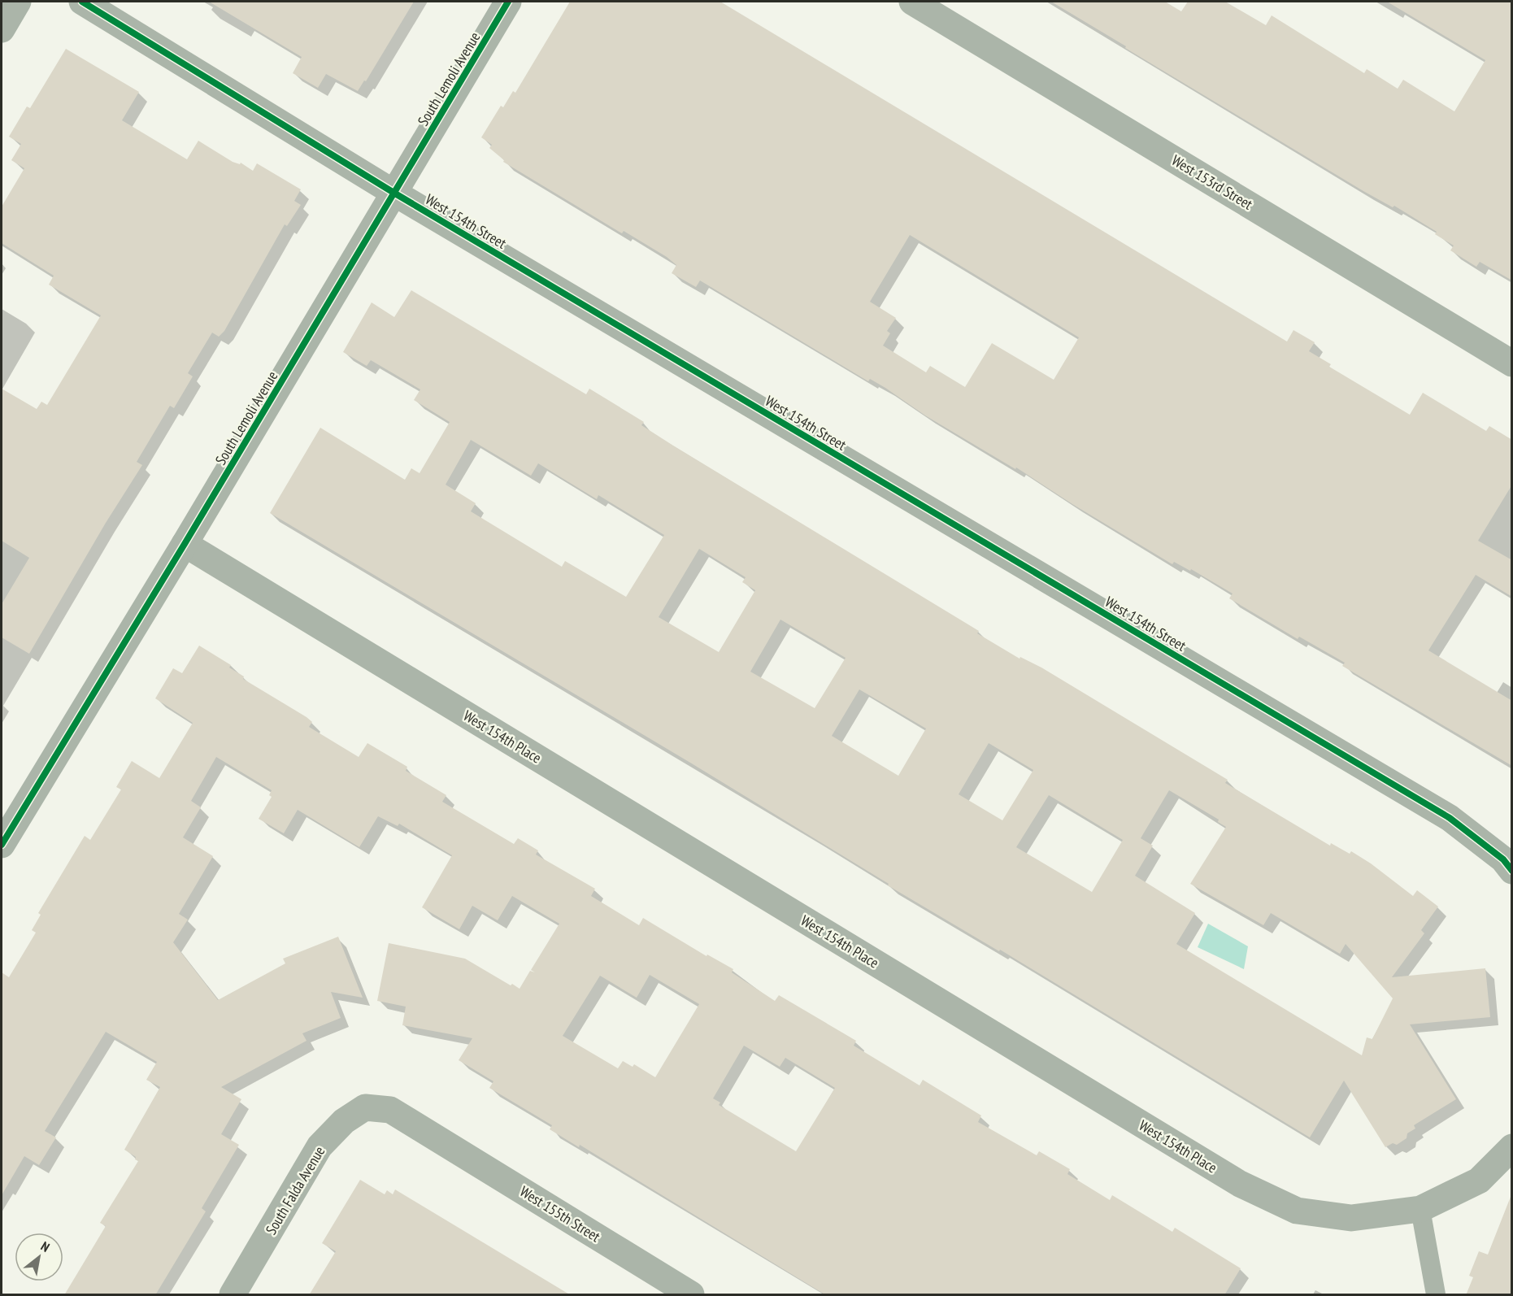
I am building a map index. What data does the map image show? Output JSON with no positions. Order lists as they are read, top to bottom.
{
  "streets": {
    "street": [
      "South Lemoli Avenue",
      "West 153rd Street",
      "West 154th Street",
      "West 154th Place",
      "South Falda Avenue",
      "West 155th Street"
    ]
  },
  "crossings": [
    ["South Lemoli Avenue", "West 154th Street"],
    ["South Lemoli Avenue", "West 154th Place"],
    ["South Falda Avenue", "West 155th Street"]
  ],
  "north": "top right"
}
